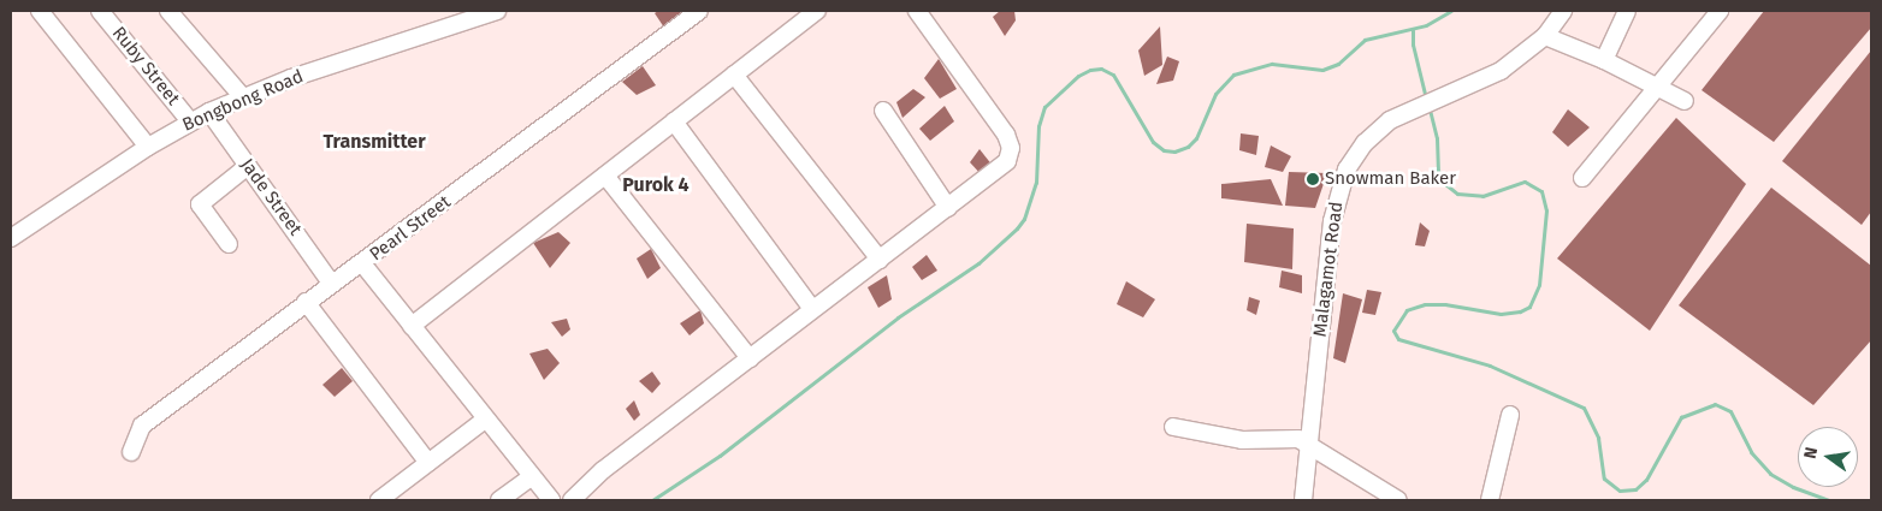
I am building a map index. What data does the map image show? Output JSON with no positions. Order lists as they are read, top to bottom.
{
  "streets": {
    "street": [
      "Ruby Street",
      "Bongbong Road",
      "Jade Street",
      "Pearl Street",
      "Malagamot Road"
    ]
  },
  "crossings": [
    ["Ruby Street", "Bongbong Road"],
    ["Bongbong Road", "Jade Street"],
    ["Jade Street", "Pearl Street"]
  ],
  "districts": ["Transmitter", "Purok 4"],
  "places": ["Snowman Baker"],
  "north": "left"
}
